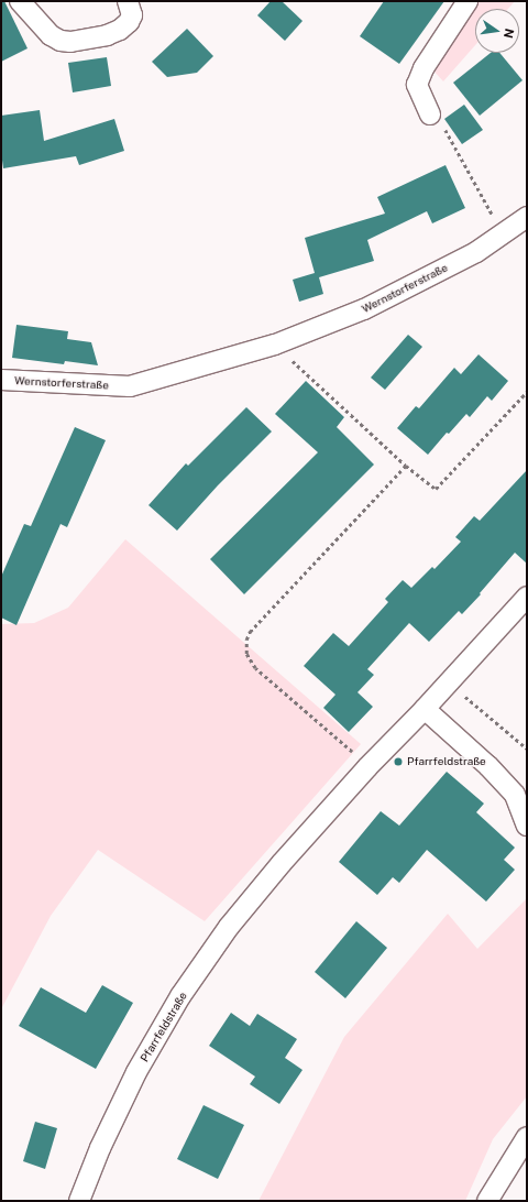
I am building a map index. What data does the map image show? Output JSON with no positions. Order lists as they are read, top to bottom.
{
  "streets": {
    "street": ["Wernstorferstraße", "Pfarrfeldstraße"]
  },
  "places": ["Pfarrfeldstraße"],
  "north": "right"
}
